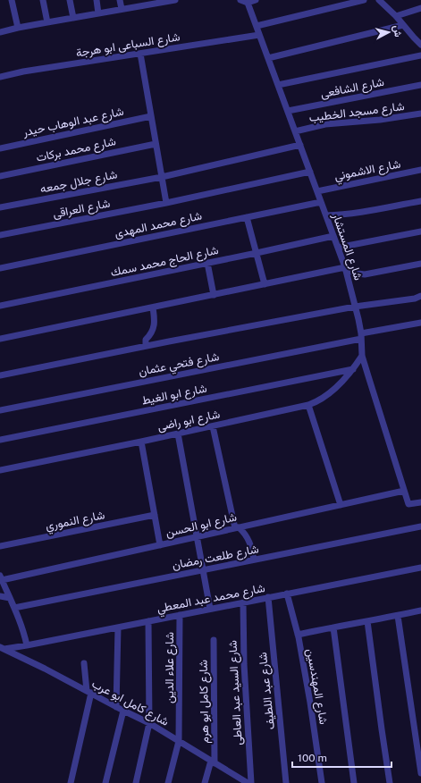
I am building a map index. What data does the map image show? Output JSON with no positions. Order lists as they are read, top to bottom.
{
  "streets": {
    "street": [
      "شارع السباعى ابو هرجة",
      "شارع الشافعى",
      "شارع مسجد الخطيب",
      "شارع عبد الوهاب حيدر",
      "شارع محمد بركات",
      "شارع الاشموني",
      "شارع جلال جمعه",
      "شارع العراقى",
      "شارع محمد المهدى",
      "شارع المستشار",
      "شارع الحاج محمد سمك",
      "شارع فتحي عثمان",
      "شارع ابو الغيط",
      "شارع ابو راضى",
      "شارع النموري",
      "شارع ابو الحسن",
      "شارع طلعت رمضان",
      "شارع محمد عبد المعطي",
      "شارع علاء الدين",
      "شارع المهندسين",
      "شارع عبد اللطيف",
      "شارع السيد عبد العاطى",
      "شارع كامل ابو هرم",
      "شارع كامل ابو عرب"
    ]
  },
  "crossings": [
    ["شارع السباعى ابو هرجة", "شارع المستشار"],
    ["شارع الشافعى", "شارع المستشار"],
    ["شارع مسجد الخطيب", "شارع المستشار"],
    ["شارع الاشموني", "شارع المستشار"],
    ["شارع جلال جمعه", "شارع المستشار"],
    ["شارع العراقى", "شارع المستشار"],
    ["شارع محمد المهدى", "شارع المستشار"],
    ["شارع المستشار", "شارع الحاج محمد سمك"],
    ["شارع المستشار", "شارع فتحي عثمان"],
    ["شارع المستشار", "شارع ابو راضى"],
    ["شارع المستشار", "شارع ابو الحسن"],
    ["شارع ابو الغيط", "شارع ابو راضى"],
    ["شارع محمد عبد المعطي", "شارع علاء الدين"],
    ["شارع محمد عبد المعطي", "شارع المهندسين"],
    ["شارع محمد عبد المعطي", "شارع عبد اللطيف"],
    ["شارع محمد عبد المعطي", "شارع السيد عبد العاطى"],
    ["شارع محمد عبد المعطي", "شارع كامل ابو عرب"],
    ["شارع علاء الدين", "شارع كامل ابو عرب"],
    ["شارع السيد عبد العاطى", "شارع كامل ابو عرب"],
    ["شارع كامل ابو هرم", "شارع كامل ابو عرب"]
  ],
  "scale_bar": "100 m",
  "north": "right"
}
